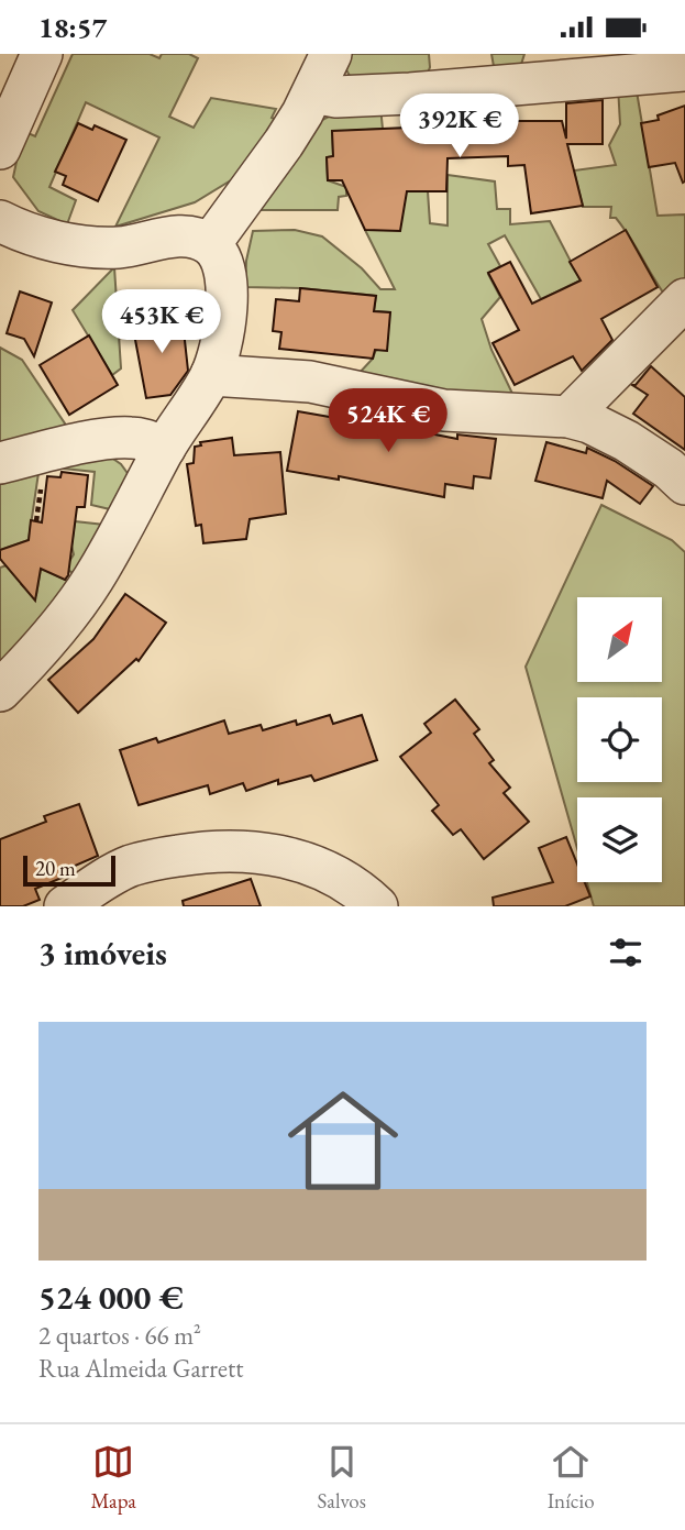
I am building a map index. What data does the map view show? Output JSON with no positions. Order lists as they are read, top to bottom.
{
  "scale_bar": "20 m",
  "north": "top right",
  "page": {
    "status": "18:57",
    "price": ["392K €", "453K €", "524K €"],
    "scale": "20 m",
    "heading": "3 imóveis",
    "list": [
      {
        "name": "524 000 €",
        "note": "2 quartos · 66 m² · Rua Almeida Garrett"
      }
    ],
    "tabs": ["Mapa", "Salvos", "Início"]
  }
}
